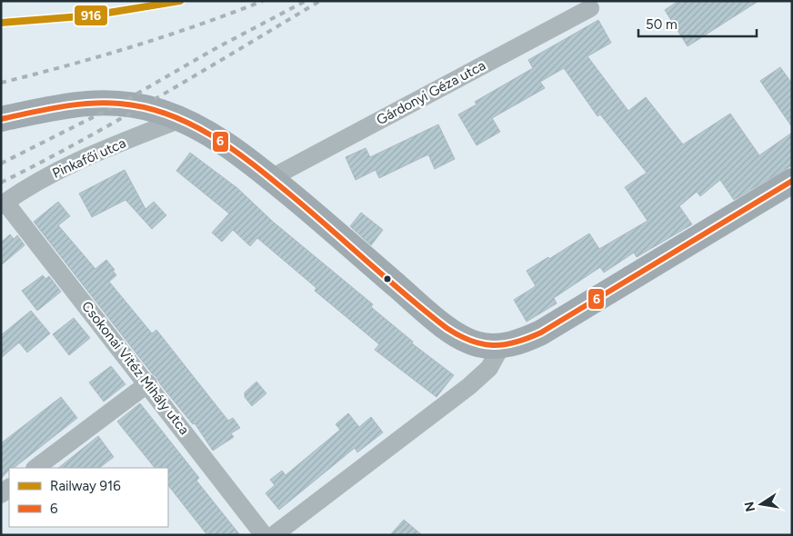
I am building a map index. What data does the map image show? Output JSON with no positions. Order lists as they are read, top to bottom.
{
  "streets": {
    "street": ["Gárdonyi Géza utca", "Pinkafői utca", "Csokonai Vitéz Mihály utca"]
  },
  "crossings": [
    ["Pinkafői utca", "Csokonai Vitéz Mihály utca"]
  ],
  "lines": ["rail line 916", "transit line 6"],
  "legend": ["Railway 916", "6"],
  "scale_bar": "50 m",
  "north": "left"
}
